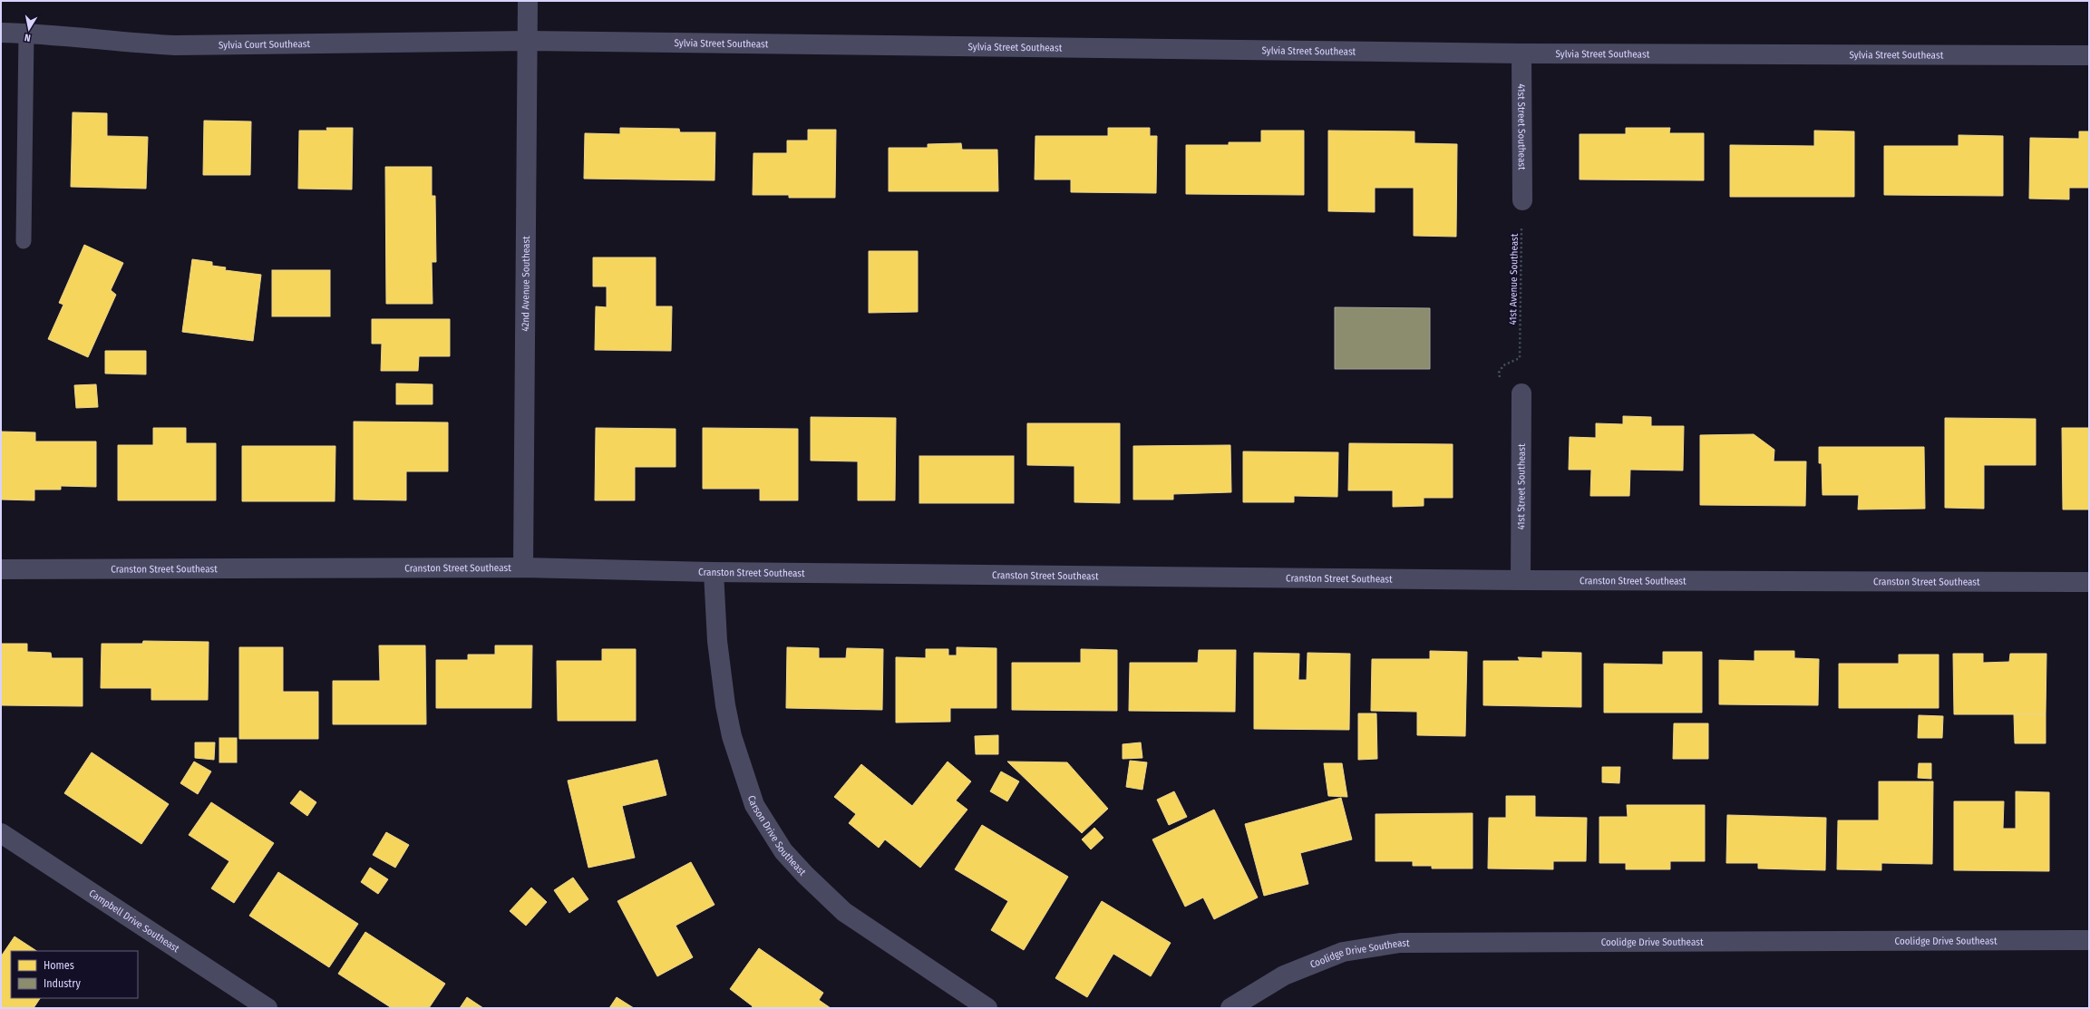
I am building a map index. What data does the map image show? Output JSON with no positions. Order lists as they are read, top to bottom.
{
  "streets": {
    "street": [
      "Sylvia Street Southeast",
      "Sylvia Court Southeast",
      "41st Street Southeast",
      "42nd Avenue Southeast",
      "Cranston Street Southeast",
      "Carson Drive Southeast",
      "Campbell Drive Southeast",
      "Coolidge Drive Southeast"
    ],
    "path": ["41st Avenue Southeast"]
  },
  "crossings": [
    ["Sylvia Street Southeast", "Sylvia Court Southeast"],
    ["Sylvia Street Southeast", "41st Street Southeast"],
    ["Sylvia Street Southeast", "42nd Avenue Southeast"],
    ["Sylvia Court Southeast", "42nd Avenue Southeast"],
    ["41st Street Southeast", "41st Avenue Southeast"],
    ["41st Street Southeast", "Cranston Street Southeast"],
    ["42nd Avenue Southeast", "Cranston Street Southeast"],
    ["Cranston Street Southeast", "Carson Drive Southeast"]
  ],
  "legend": ["Homes", "Industry"],
  "north": "bottom"
}
